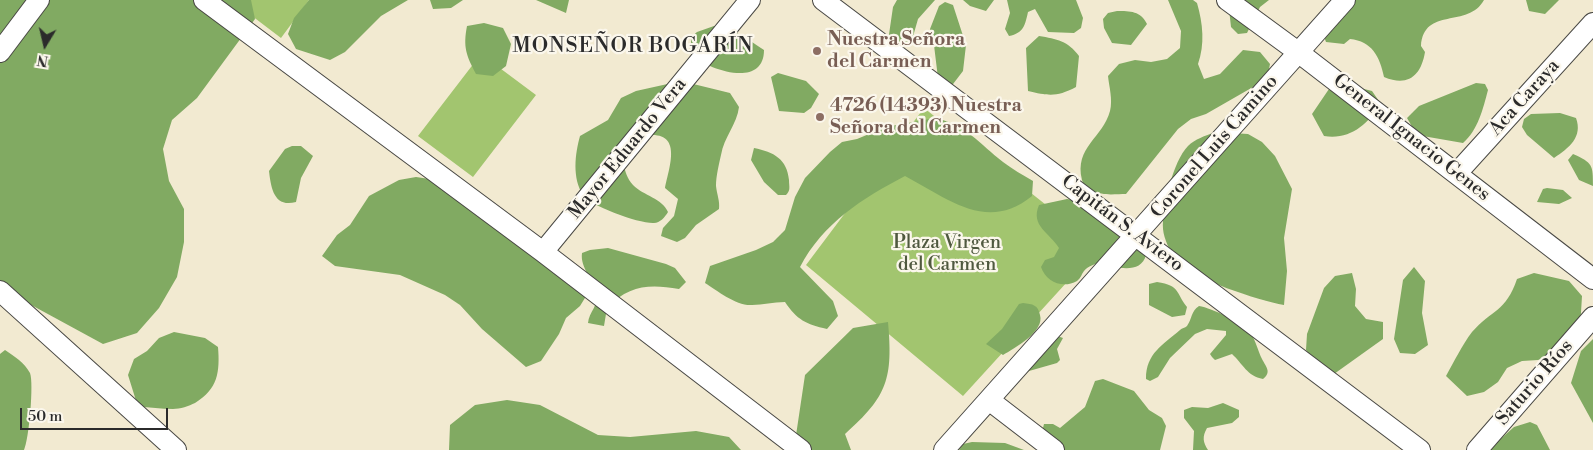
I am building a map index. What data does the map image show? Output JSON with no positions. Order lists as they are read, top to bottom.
{
  "streets": {
    "street": [
      "Aca Caraya",
      "General Ignacio Genes",
      "Coronel Luis Camino",
      "Mayor Eduardo Vera",
      "Capitán S. Aviero",
      "Saturio Ríos"
    ]
  },
  "crossings": [
    ["Aca Caraya", "General Ignacio Genes"],
    ["General Ignacio Genes", "Coronel Luis Camino"],
    ["Coronel Luis Camino", "Capitán S. Aviero"]
  ],
  "districts": ["MONSEÑOR BOGARÍN"],
  "parks": ["Plaza Virgen del Carmen"],
  "places": ["Nuestra Señora del Carmen", "4726 (14393) Nuestra Señora del Carmen"],
  "scale_bar": "50 m",
  "north": "bottom"
}
